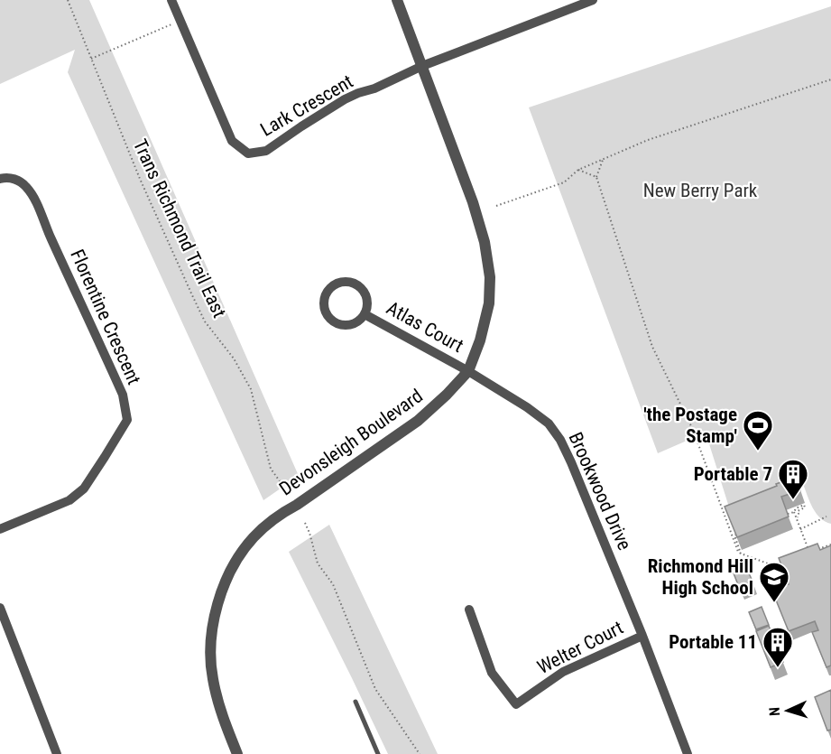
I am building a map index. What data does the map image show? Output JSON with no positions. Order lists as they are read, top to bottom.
{
  "streets": {
    "street": [
      "Lark Crescent",
      "Florentine Crescent",
      "Atlas Court",
      "Devonsleigh Boulevard",
      "Brookwood Drive",
      "Welter Court"
    ],
    "path": ["Trans Richmond Trail East"]
  },
  "crossings": [
    ["Lark Crescent", "Devonsleigh Boulevard"],
    ["Atlas Court", "Devonsleigh Boulevard"],
    ["Atlas Court", "Brookwood Drive"],
    ["Devonsleigh Boulevard", "Brookwood Drive"],
    ["Brookwood Drive", "Welter Court"]
  ],
  "parks": ["New Berry Park"],
  "places": {
    "sports": ["'the Postage Stamp'"],
    "building": ["Portable 7", "Portable 11"],
    "school or university": ["Richmond Hill High School"]
  },
  "north": "left"
}
